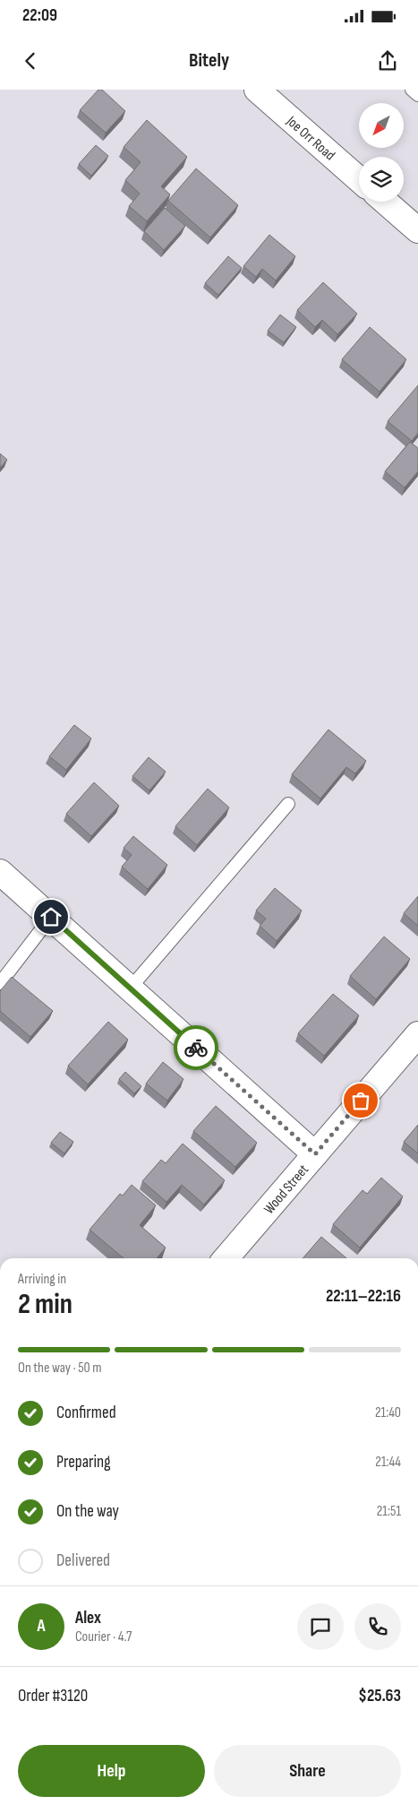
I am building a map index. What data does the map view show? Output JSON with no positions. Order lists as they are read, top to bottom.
{
  "streets": {
    "street": ["Joe Orr Road", "Wood Street"]
  },
  "north": "bottom left",
  "page": {
    "status": "22:09",
    "header": "Bitely",
    "heading": ["2 min", "Arriving in", "22:11–22:16"],
    "panel": [
      "Alex",
      "Courier · 4.7",
      "Order #3120",
      "$25.63"
    ],
    "bar": "On the way · 50 m",
    "list": [
      ["Confirmed", "21:40"],
      ["Preparing", "21:44"],
      ["On the way", "21:51"],
      "Delivered"
    ],
    "round": "A",
    "buttons": ["Help", "Share"]
  }
}
